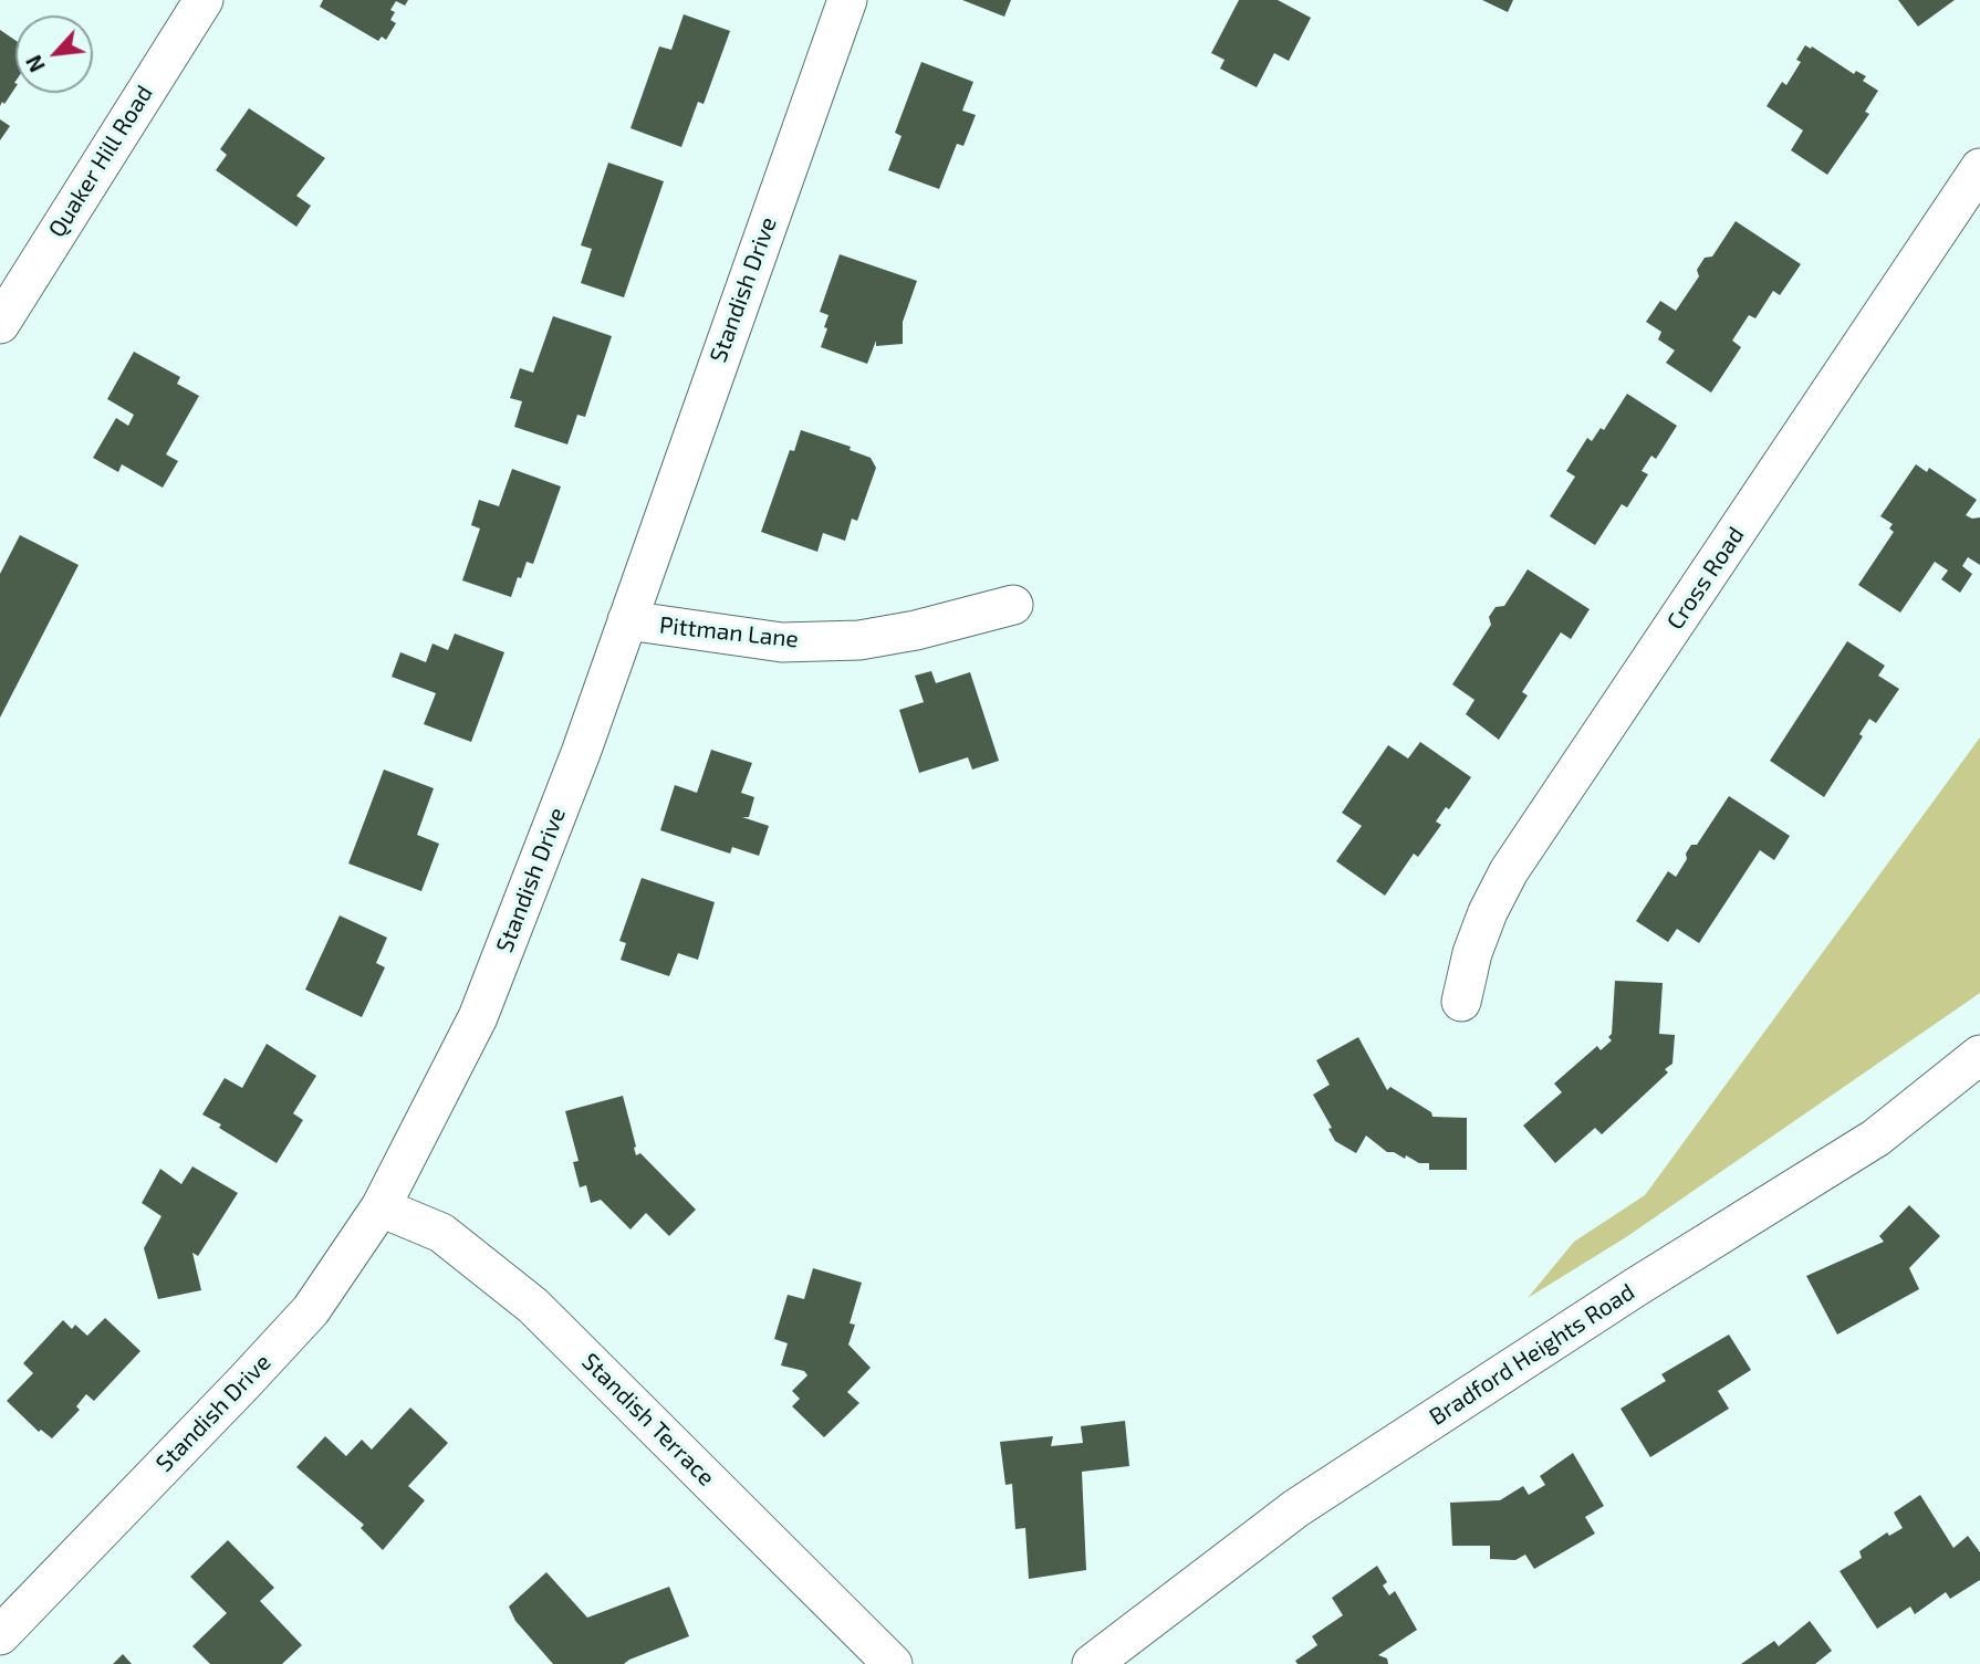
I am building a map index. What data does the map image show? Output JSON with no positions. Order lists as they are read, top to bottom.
{
  "streets": {
    "street": [
      "Quaker Hill Road",
      "Standish Drive",
      "Cross Road",
      "Pittman Lane",
      "Bradford Heights Road",
      "Standish Terrace"
    ]
  },
  "crossings": [
    ["Standish Drive", "Pittman Lane"],
    ["Standish Drive", "Standish Terrace"]
  ],
  "north": "bottom left"
}
